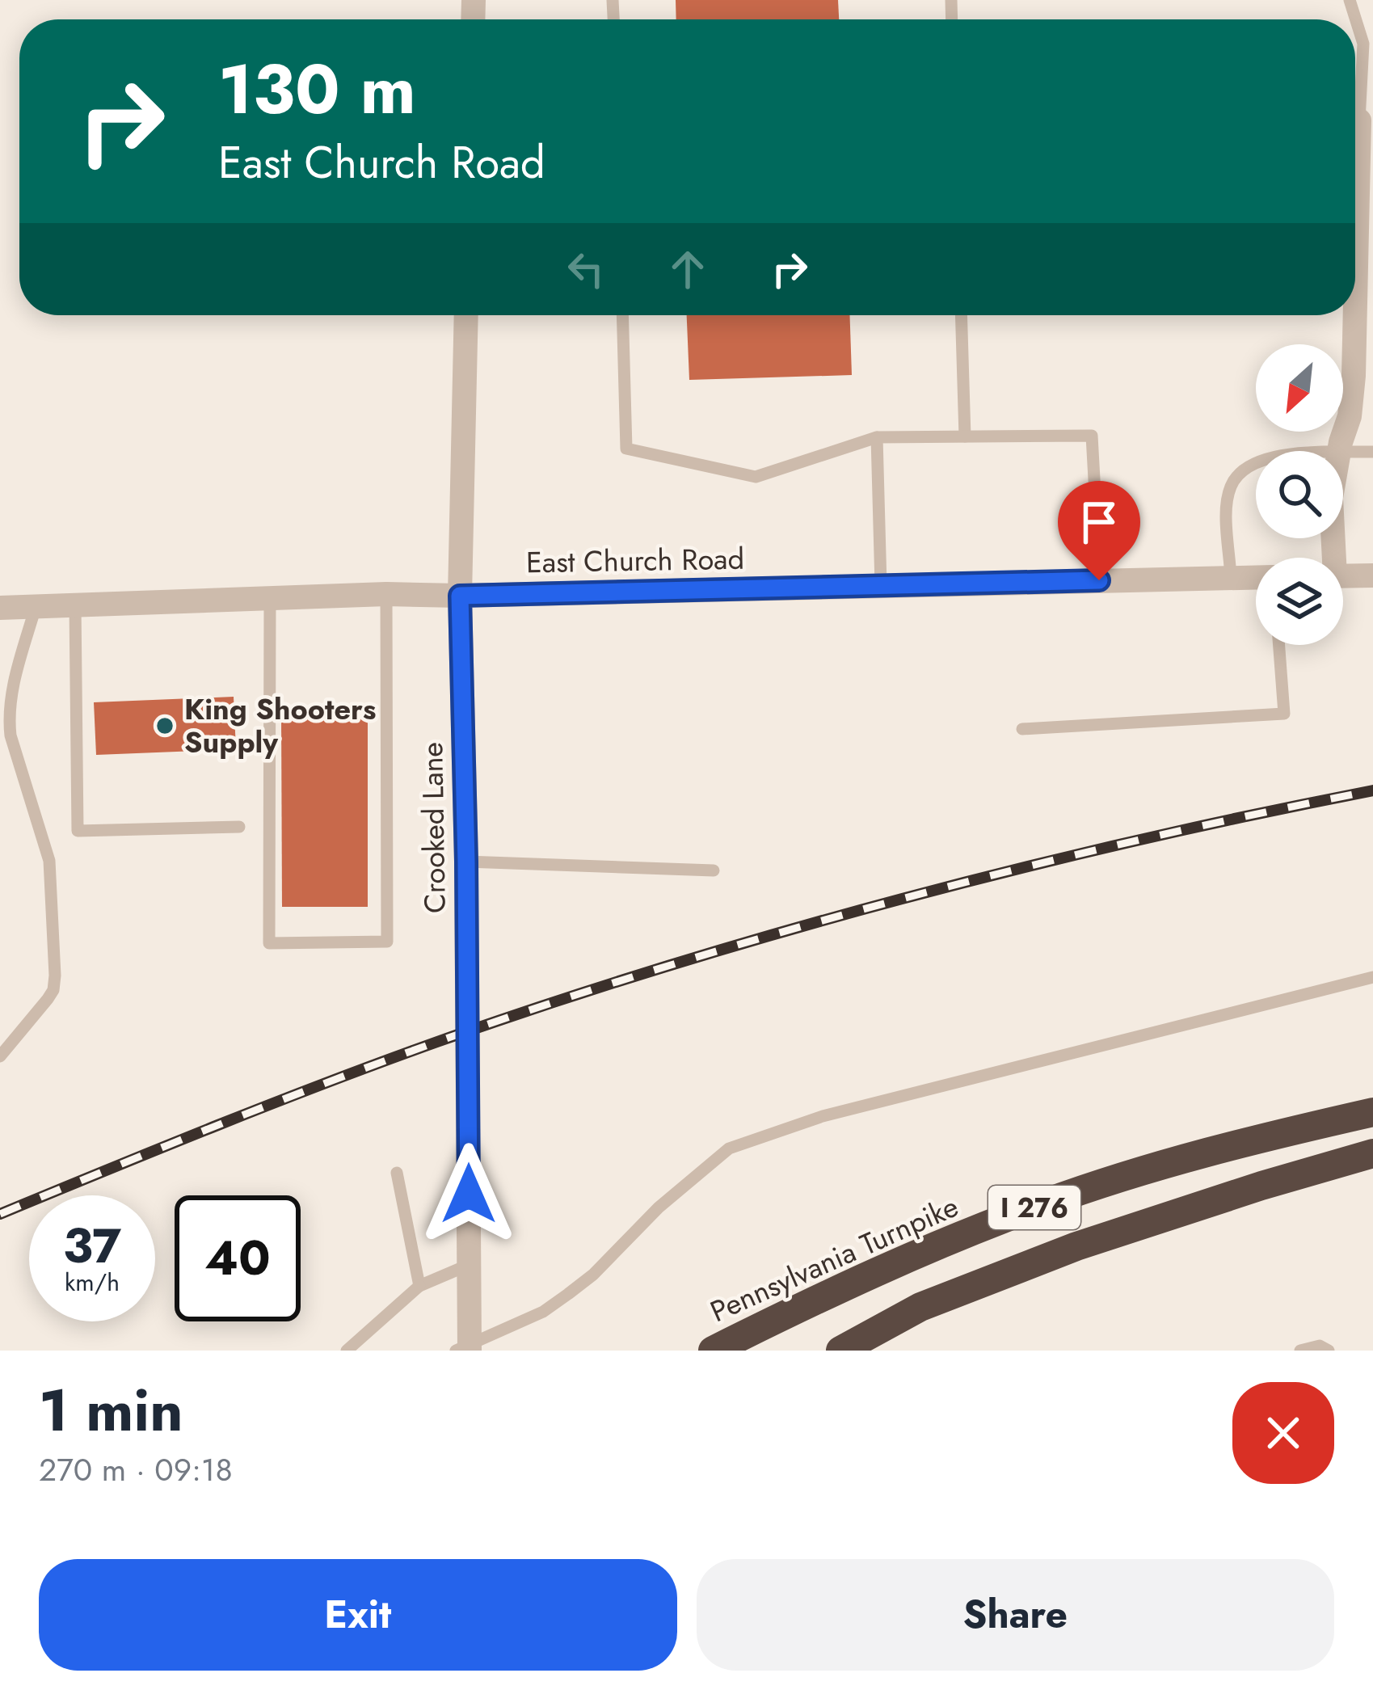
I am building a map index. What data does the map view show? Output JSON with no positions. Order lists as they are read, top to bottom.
{
  "streets": {
    "highway": ["I 276", "Pennsylvania Turnpike"],
    "street": ["East Church Road", "Crooked Lane"]
  },
  "crossings": [
    ["East Church Road", "Crooked Lane"]
  ],
  "places": ["King Shooters Supply"],
  "north": "bottom left",
  "page": {
    "turn": ["130 m", "East Church Road"],
    "speed": "37 km/h",
    "limit": "40",
    "heading": ["1 min", "270 m · 09:18"],
    "buttons": ["Exit", "Share"]
  }
}
